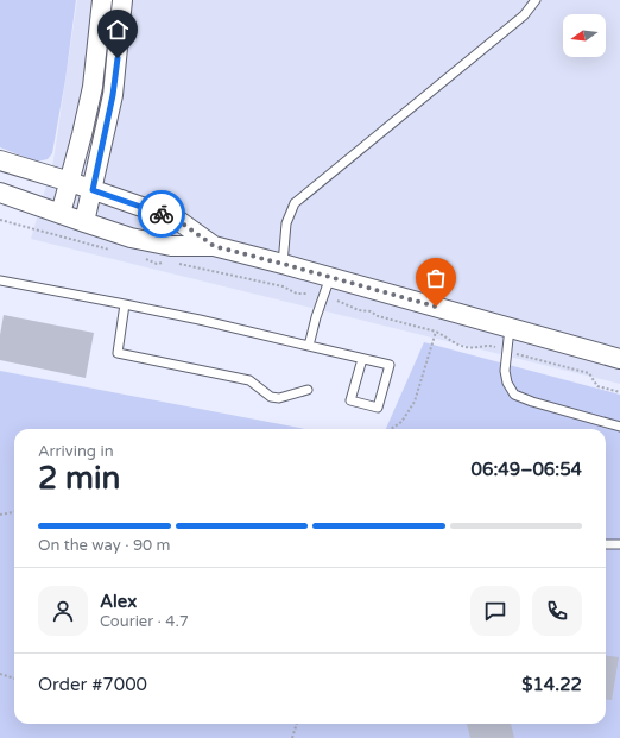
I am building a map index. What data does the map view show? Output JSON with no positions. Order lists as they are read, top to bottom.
{
  "north": "left",
  "page": {
    "heading": ["2 min", "Arriving in", "06:49–06:54"],
    "panel": [
      "Alex",
      "Courier · 4.7",
      "Order #7000",
      "$14.22"
    ],
    "bar": "On the way · 90 m"
  }
}
